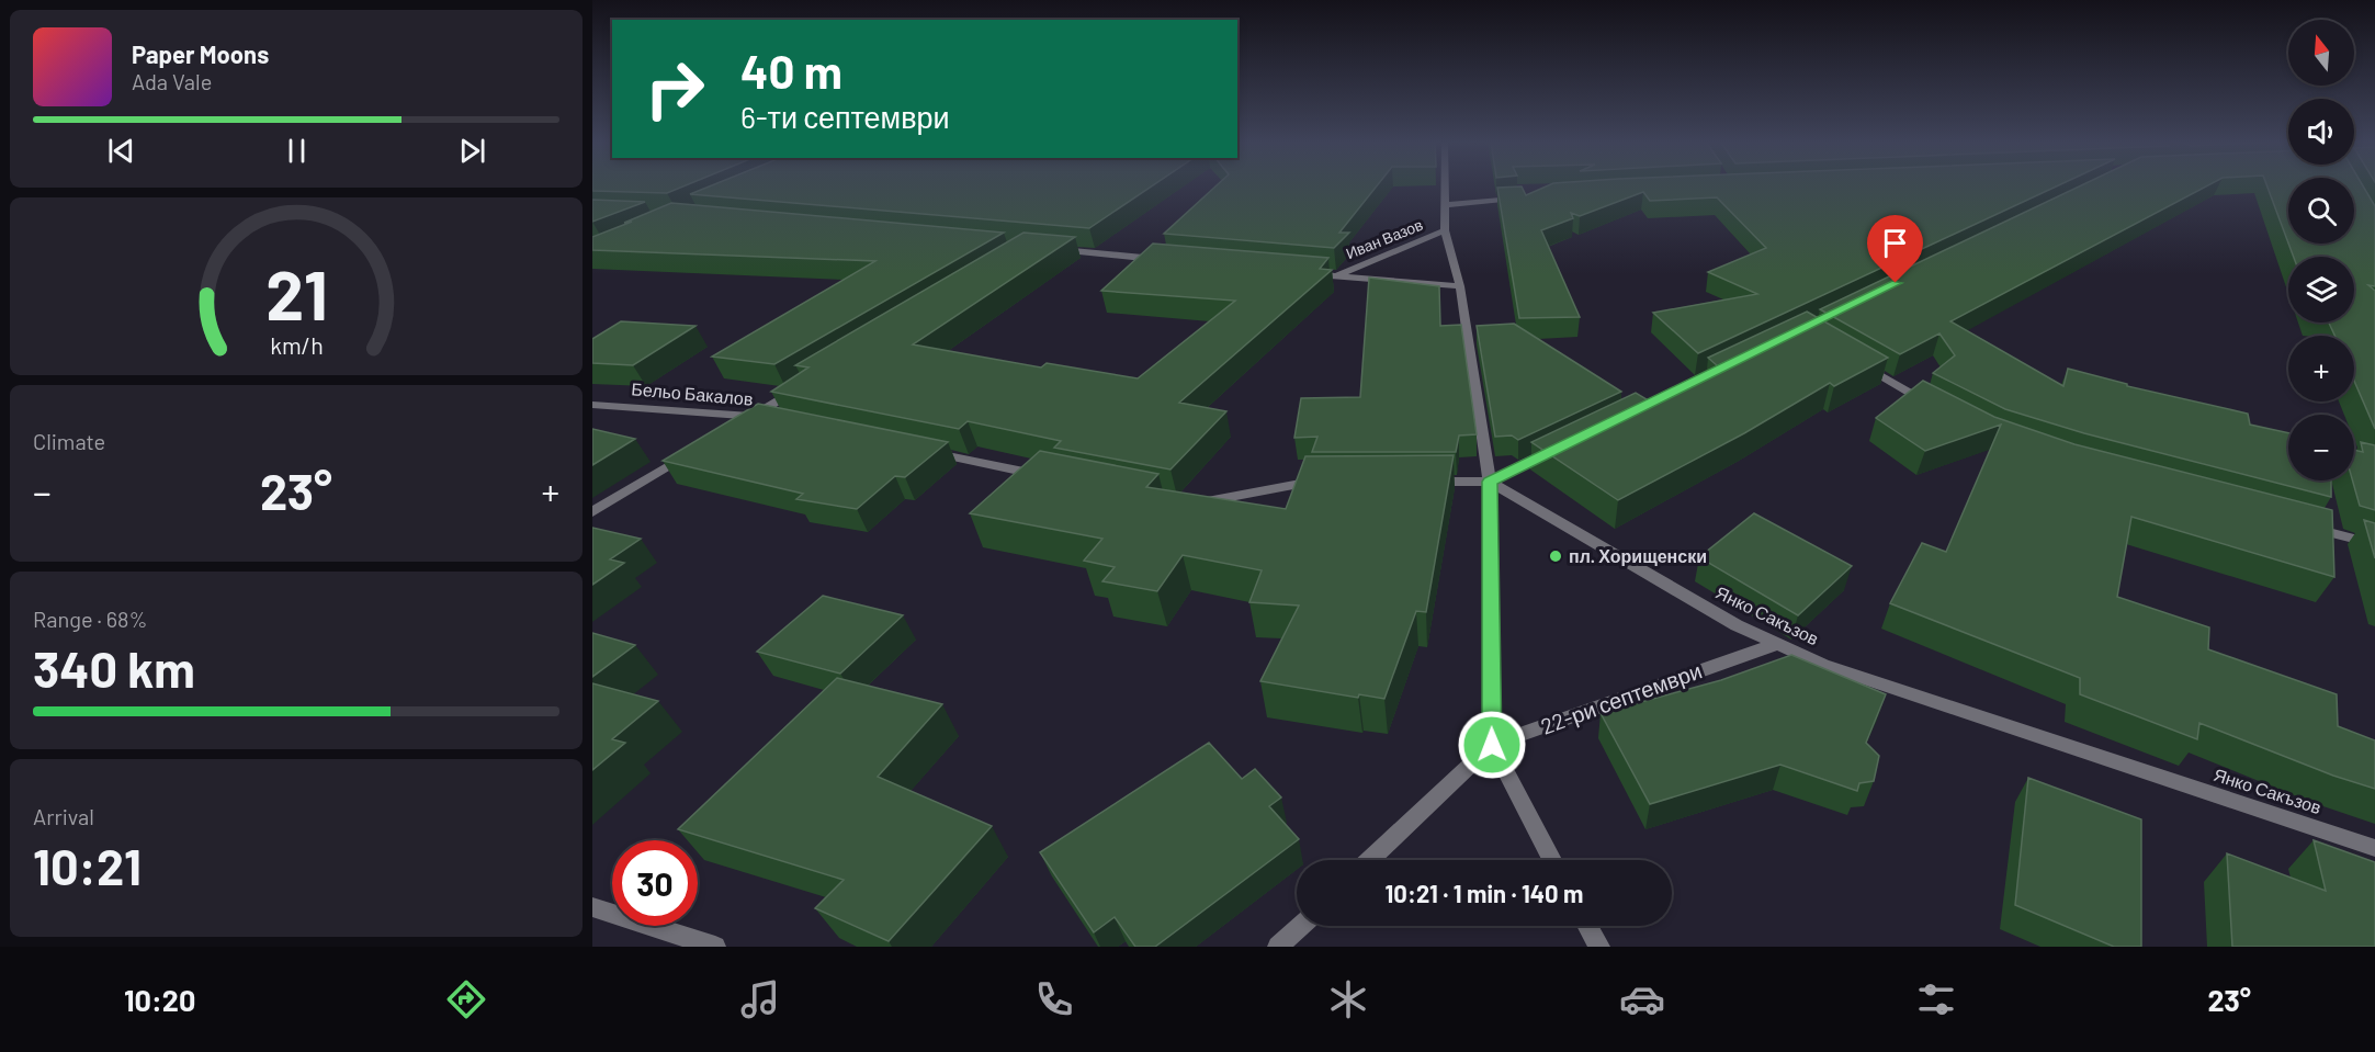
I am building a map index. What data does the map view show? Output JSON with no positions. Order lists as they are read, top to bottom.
{
  "streets": {
    "street": [
      "Иван Вазов",
      "Бельо Бакалов",
      "Янко Сакъзов",
      "22-ри септември"
    ]
  },
  "crossings": [
    ["Янко Сакъзов", "22-ри септември"]
  ],
  "places": ["пл. Хорищенски"],
  "north": "top",
  "page": {
    "map_buttons": ["+", "−"],
    "turn": ["40 m", "6-ти септември"],
    "song": ["Paper Moons", "Ada Vale"],
    "tile": [
      "Climate",
      ["Range · 68%", "340 km"],
      ["Arrival", "10:21"]
    ],
    "heat": ["−", "23°", "+"],
    "limit": "30",
    "trip": "10:21 · 1 min · 140 m",
    "tabs": ["10:20", "23°"],
    "gauge": ["21", "km/h"]
  }
}
